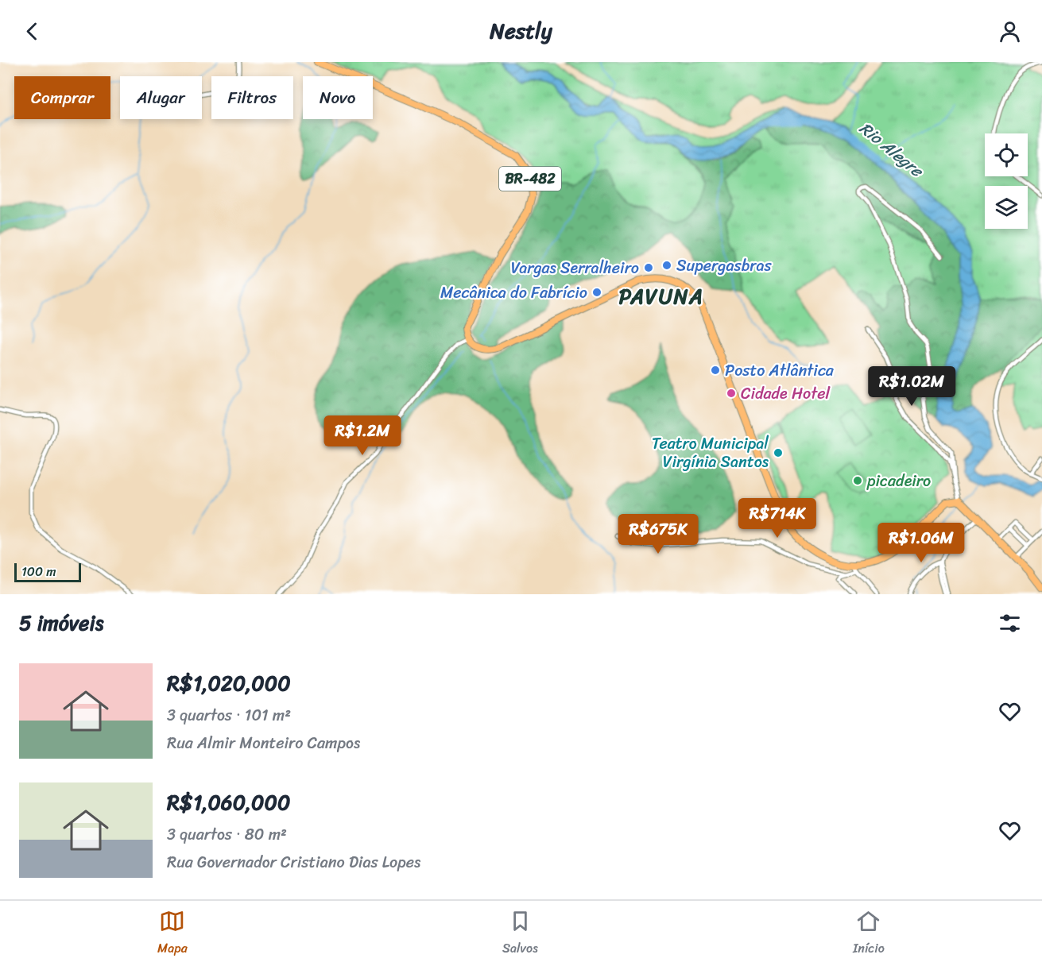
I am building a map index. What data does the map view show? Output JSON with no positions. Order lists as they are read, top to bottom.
{
  "streets": {
    "highway": ["BR-482"]
  },
  "districts": ["PAVUNA"],
  "water": ["Rio Alegre"],
  "places": [
    "Supergasbras",
    "Vargas Serralheiro",
    "Mecânica do Fabrício",
    "Posto Atlântica",
    "Cidade Hotel",
    "Teatro Municipal Virgínia Santos",
    "picadeiro"
  ],
  "scale_bar": "100 m",
  "page": {
    "header": "Nestly",
    "chip": [
      "Comprar",
      "Alugar",
      "Filtros",
      "Novo"
    ],
    "price": [
      "R$1.02M",
      "R$1.2M",
      "R$714K",
      "R$675K",
      "R$1.06M"
    ],
    "scale": "100 m",
    "heading": "5 imóveis",
    "list": [
      {
        "name": "R$1,020,000",
        "note": "3 quartos · 101 m² · Rua Almir Monteiro Campos"
      },
      {
        "name": "R$1,060,000",
        "note": "3 quartos · 80 m² · Rua Governador Cristiano Dias Lopes"
      }
    ],
    "tabs": ["Mapa", "Salvos", "Início"]
  }
}
